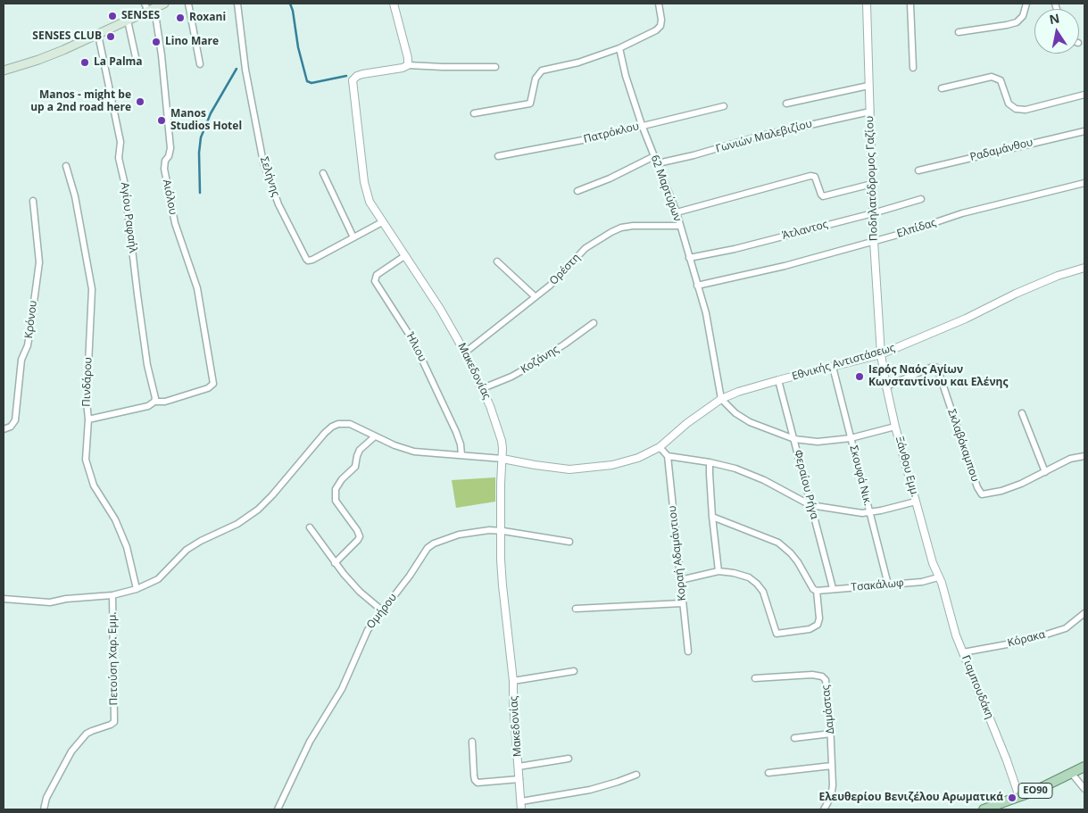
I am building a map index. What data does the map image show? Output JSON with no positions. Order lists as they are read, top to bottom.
{
  "streets": {
    "main road": ["ΕΟ90"],
    "street": [
      "Πατρόκλου",
      "Γωνιών Μαλεβιζίου",
      "Ραδαμάνθου",
      "Σελήνης",
      "Ποδηλατόδρομος Γαζίου",
      "62 Μαρτύρων",
      "Αιόλου",
      "Αγίου Ραφαήλ",
      "Ελπίδας",
      "Άτλαντος",
      "Ορέστη",
      "Κρόνου",
      "Ήλιου",
      "Κοζάνης",
      "Εθνικής Αντιστάσεως",
      "Μακεδονίας",
      "Πινδάρου",
      "Σκλαβόκαμπου",
      "Ξάνθου Εμμ.",
      "Σκουφά Νικ.",
      "Φεραίου Ρήγα",
      "Κοραή Αδαμάντιου",
      "Τσακάλωφ",
      "Ομήρου",
      "Κόρακα",
      "Πετούση Χαρ. Εμμ.",
      "Γιαμπουδάκη",
      "Δαμάστας"
    ]
  },
  "crossings": [
    ["Πατρόκλου", "62 Μαρτύρων"],
    ["Γωνιών Μαλεβιζίου", "Ποδηλατόδρομος Γαζίου"],
    ["Γωνιών Μαλεβιζίου", "62 Μαρτύρων"],
    ["Σελήνης", "Μακεδονίας"],
    ["Ποδηλατόδρομος Γαζίου", "Ελπίδας"],
    ["Ποδηλατόδρομος Γαζίου", "Άτλαντος"],
    ["Ποδηλατόδρομος Γαζίου", "Εθνικής Αντιστάσεως"],
    ["Ποδηλατόδρομος Γαζίου", "Ξάνθου Εμμ."],
    ["62 Μαρτύρων", "Ελπίδας"],
    ["62 Μαρτύρων", "Άτλαντος"],
    ["62 Μαρτύρων", "Ορέστη"],
    ["62 Μαρτύρων", "Εθνικής Αντιστάσεως"],
    ["Αιόλου", "Αγίου Ραφαήλ"],
    ["Ορέστη", "Μακεδονίας"],
    ["Ήλιου", "Μακεδονίας"],
    ["Κοζάνης", "Μακεδονίας"],
    ["Εθνικής Αντιστάσεως", "Μακεδονίας"],
    ["Εθνικής Αντιστάσεως", "Ξάνθου Εμμ."],
    ["Εθνικής Αντιστάσεως", "Σκουφά Νικ."],
    ["Εθνικής Αντιστάσεως", "Φεραίου Ρήγα"],
    ["Μακεδονίας", "Ομήρου"],
    ["Σκλαβόκαμπου", "Ξάνθου Εμμ."],
    ["Ξάνθου Εμμ.", "Τσακάλωφ"],
    ["Ξάνθου Εμμ.", "Γιαμπουδάκη"],
    ["Σκουφά Νικ.", "Τσακάλωφ"],
    ["Φεραίου Ρήγα", "Τσακάλωφ"],
    ["Τσακάλωφ", "Γιαμπουδάκη"],
    ["Κόρακα", "Γιαμπουδάκη"],
    ["Γιαμπουδάκη", "ΕΟ90"]
  ],
  "places": [
    "SENSES",
    "Roxani",
    "SENSES CLUB",
    "Lino Mare",
    "La Palma",
    "Manos - might be up a 2nd road here",
    "Manos Studios Hotel",
    "Ιερός Ναός Αγίων Κωνσταντίνου και Ελένης",
    "Ελευθερίου Βενιζέλου Αρωματικά"
  ],
  "north": "top"
}
